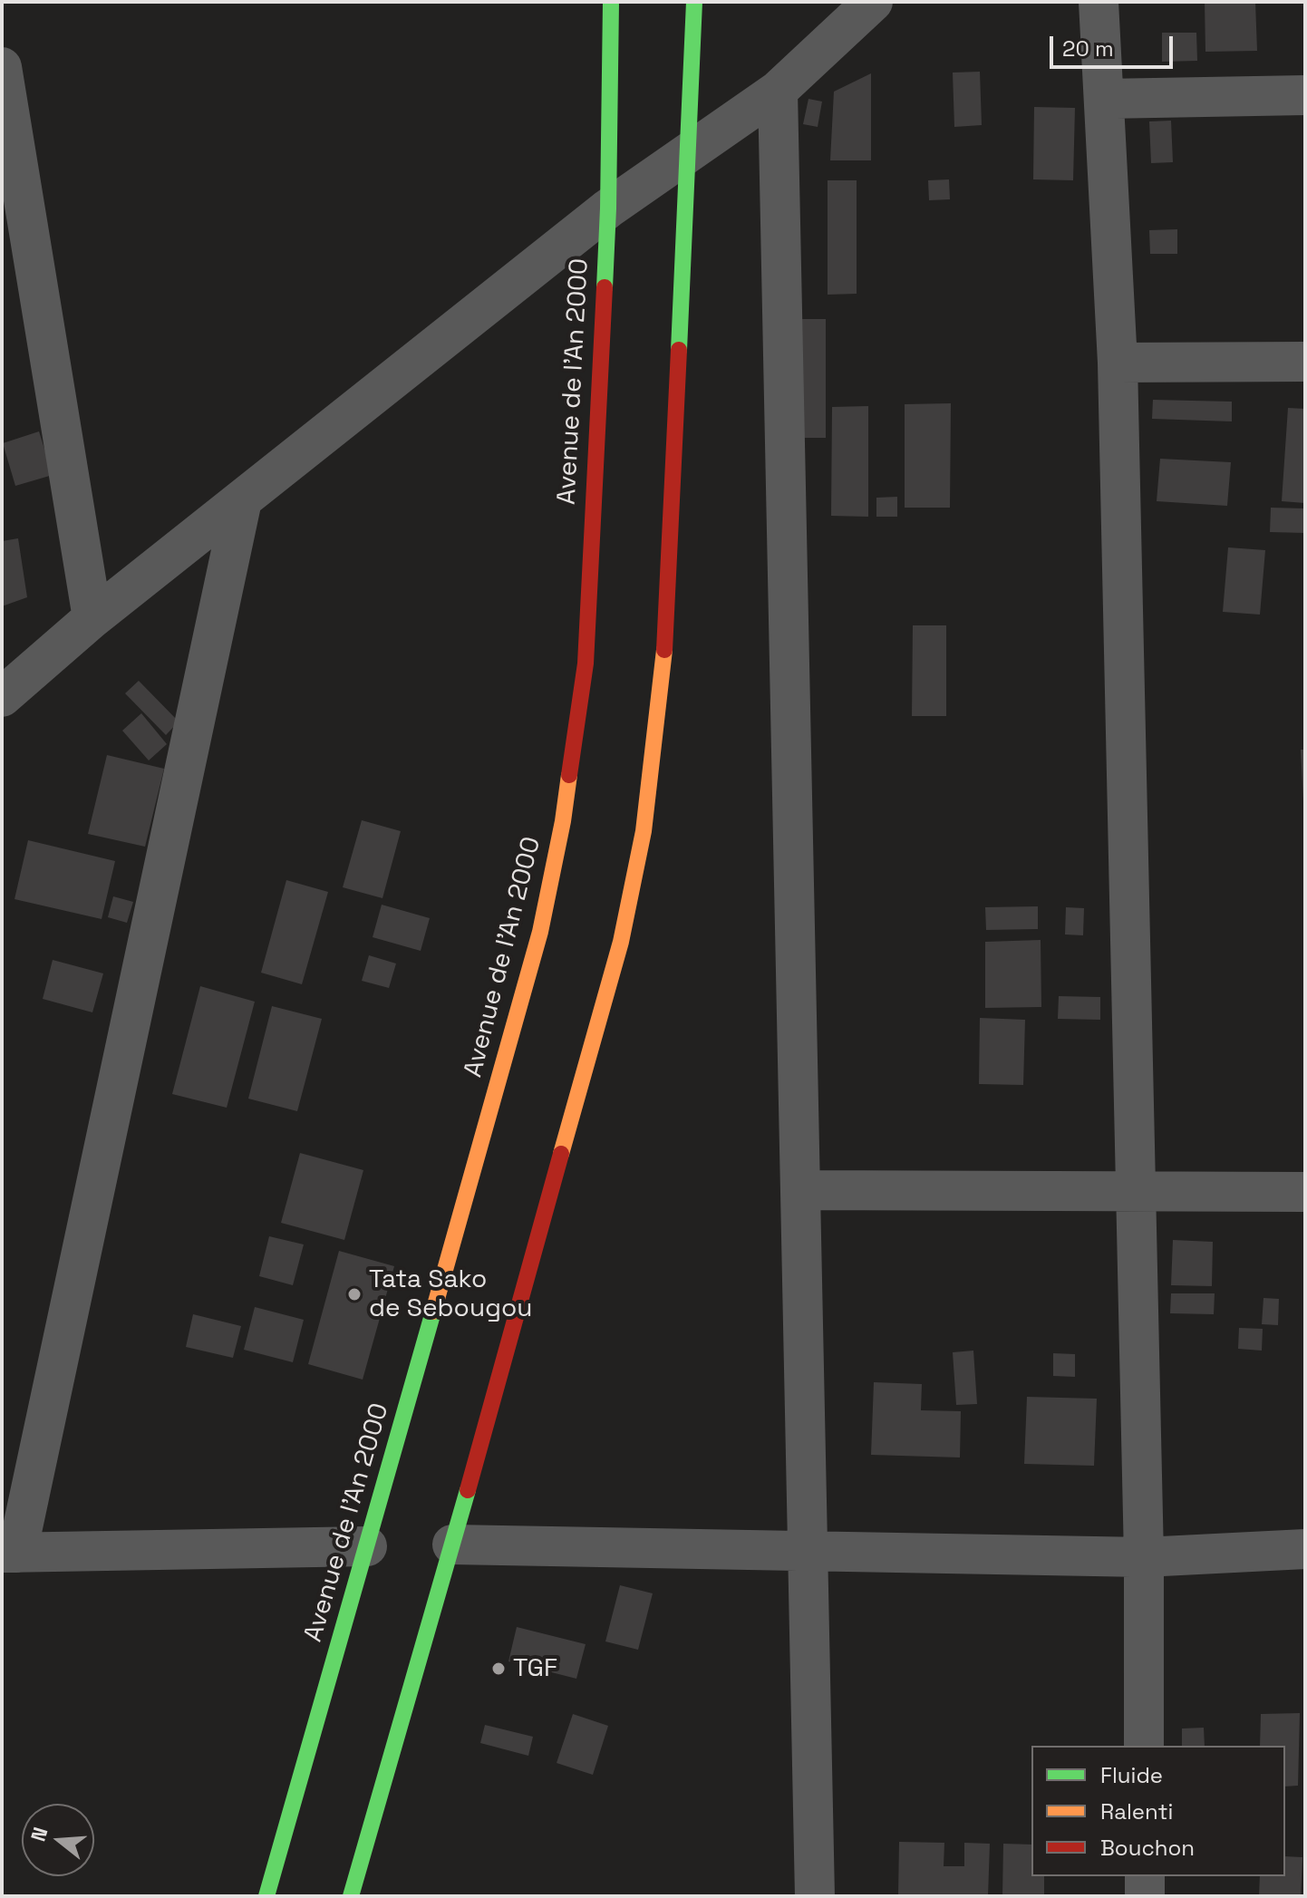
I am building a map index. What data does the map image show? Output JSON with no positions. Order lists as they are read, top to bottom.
{
  "streets": {
    "main road": ["Avenue de l'An 2000"]
  },
  "places": ["Tata Sako de Sebougou", "TGF"],
  "legend": ["Fluide", "Ralenti", "Bouchon"],
  "scale_bar": "20 m",
  "north": "left"
}
